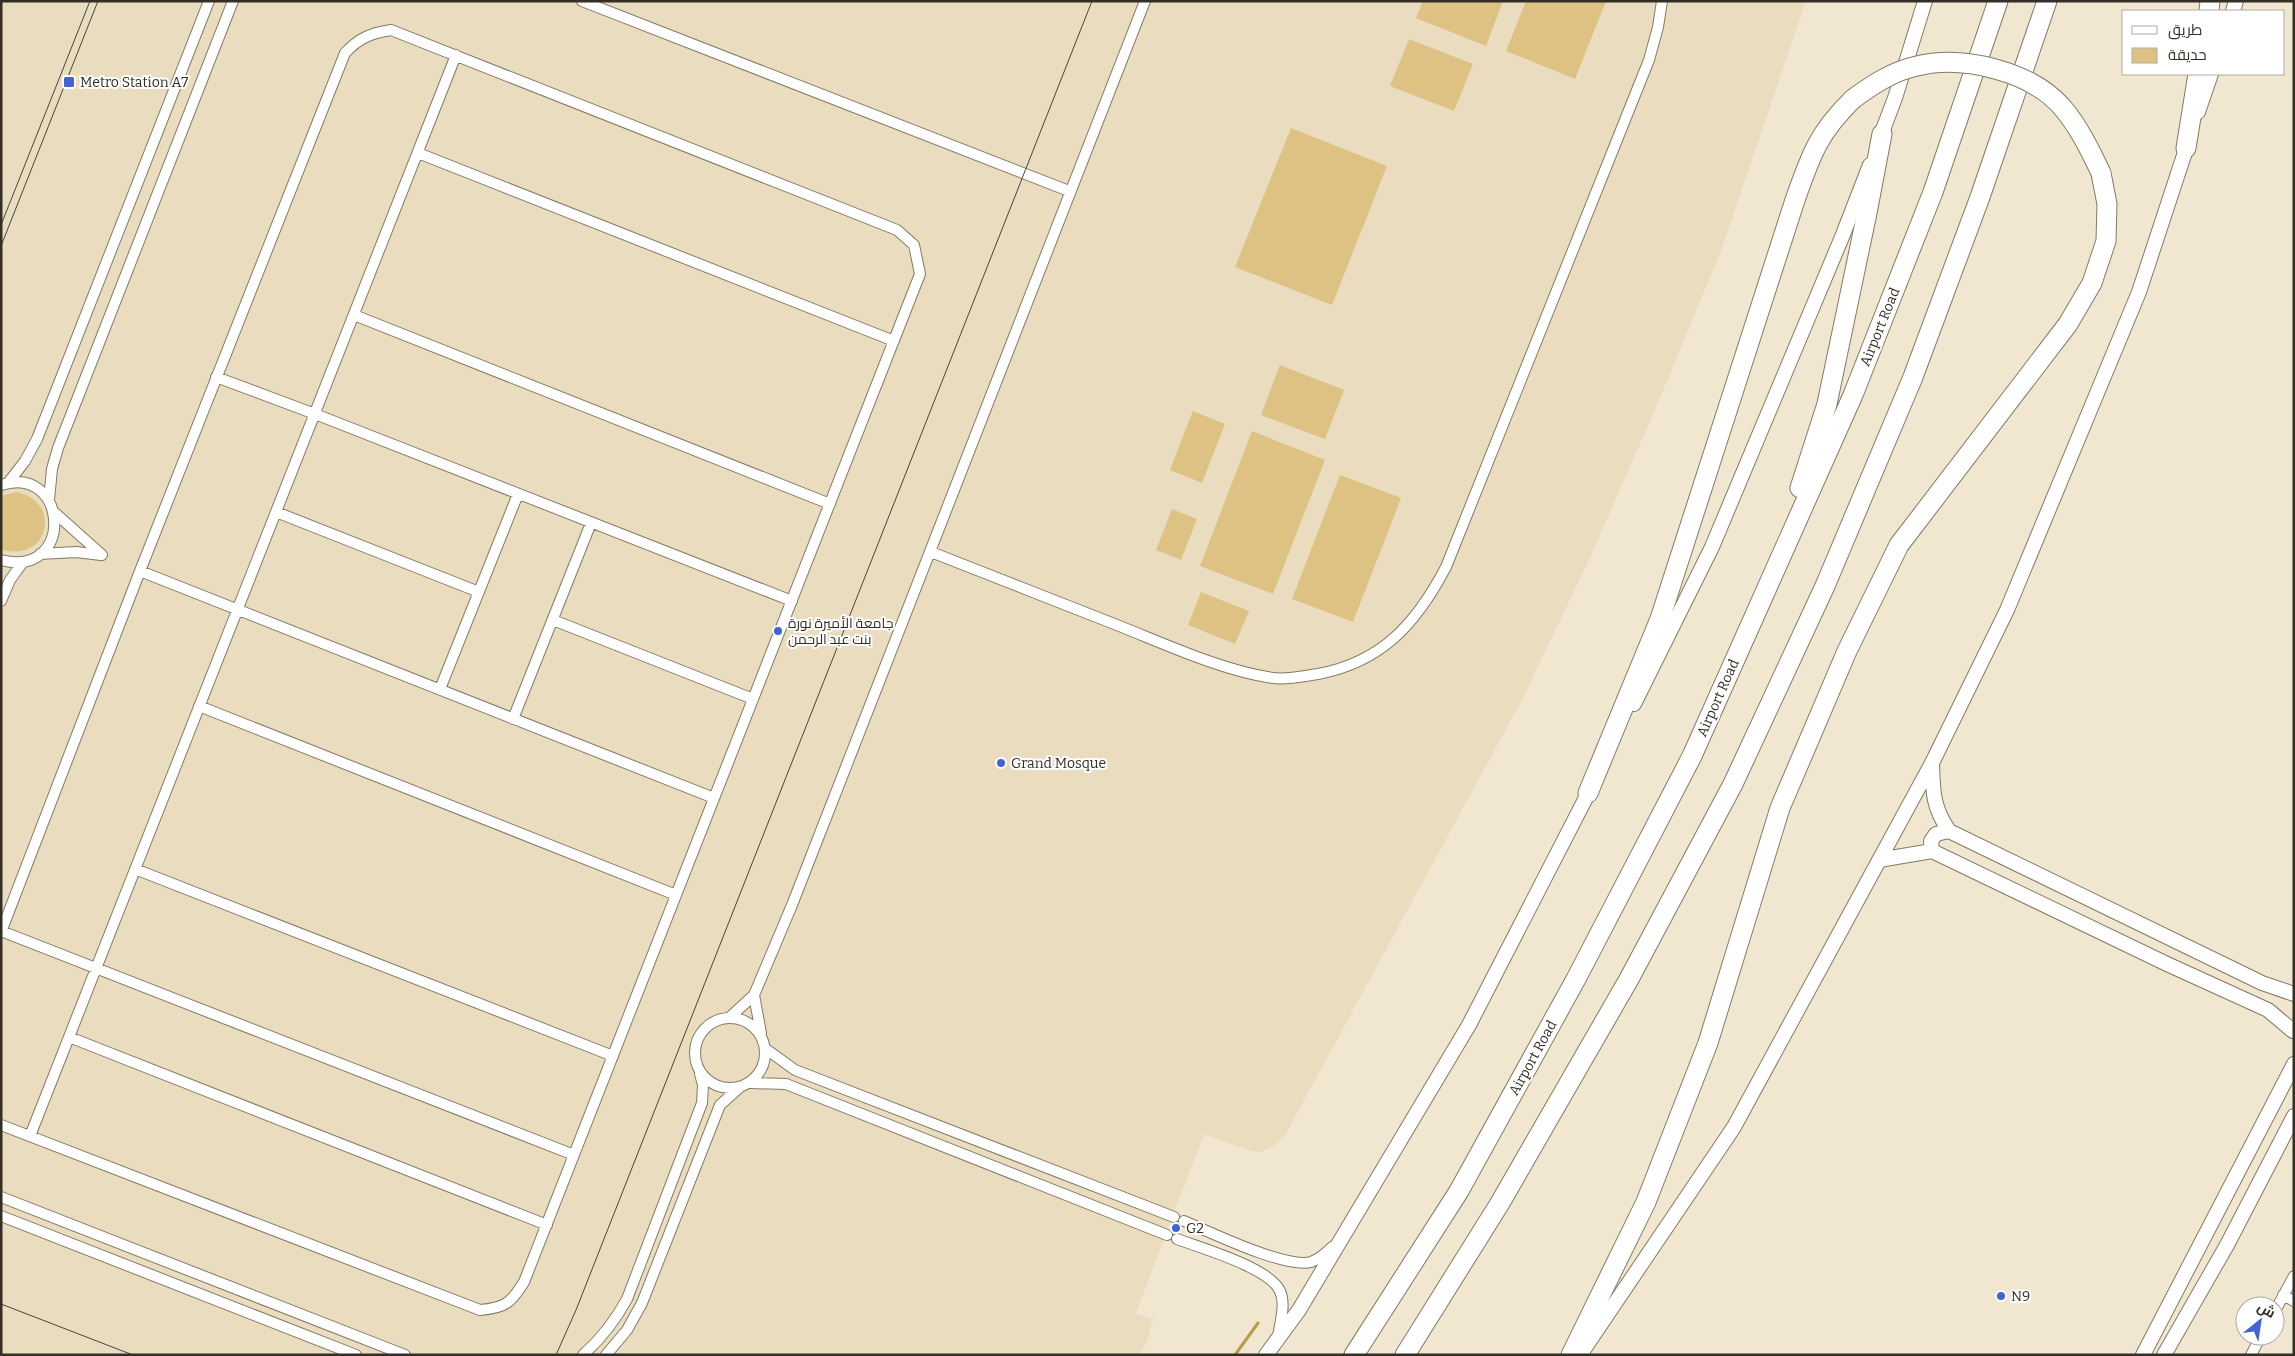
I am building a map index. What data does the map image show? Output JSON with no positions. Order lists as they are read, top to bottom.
{
  "streets": {
    "highway": ["Airport Road"]
  },
  "places": {
    "transit": ["Metro Station A7"],
    "other": [
      "جامعة الأميرة نورة بنت عبد الرحمن",
      "Grand Mosque",
      "G2",
      "N9"
    ]
  },
  "legend": ["طريق", "حديقة"],
  "north": "top right"
}
